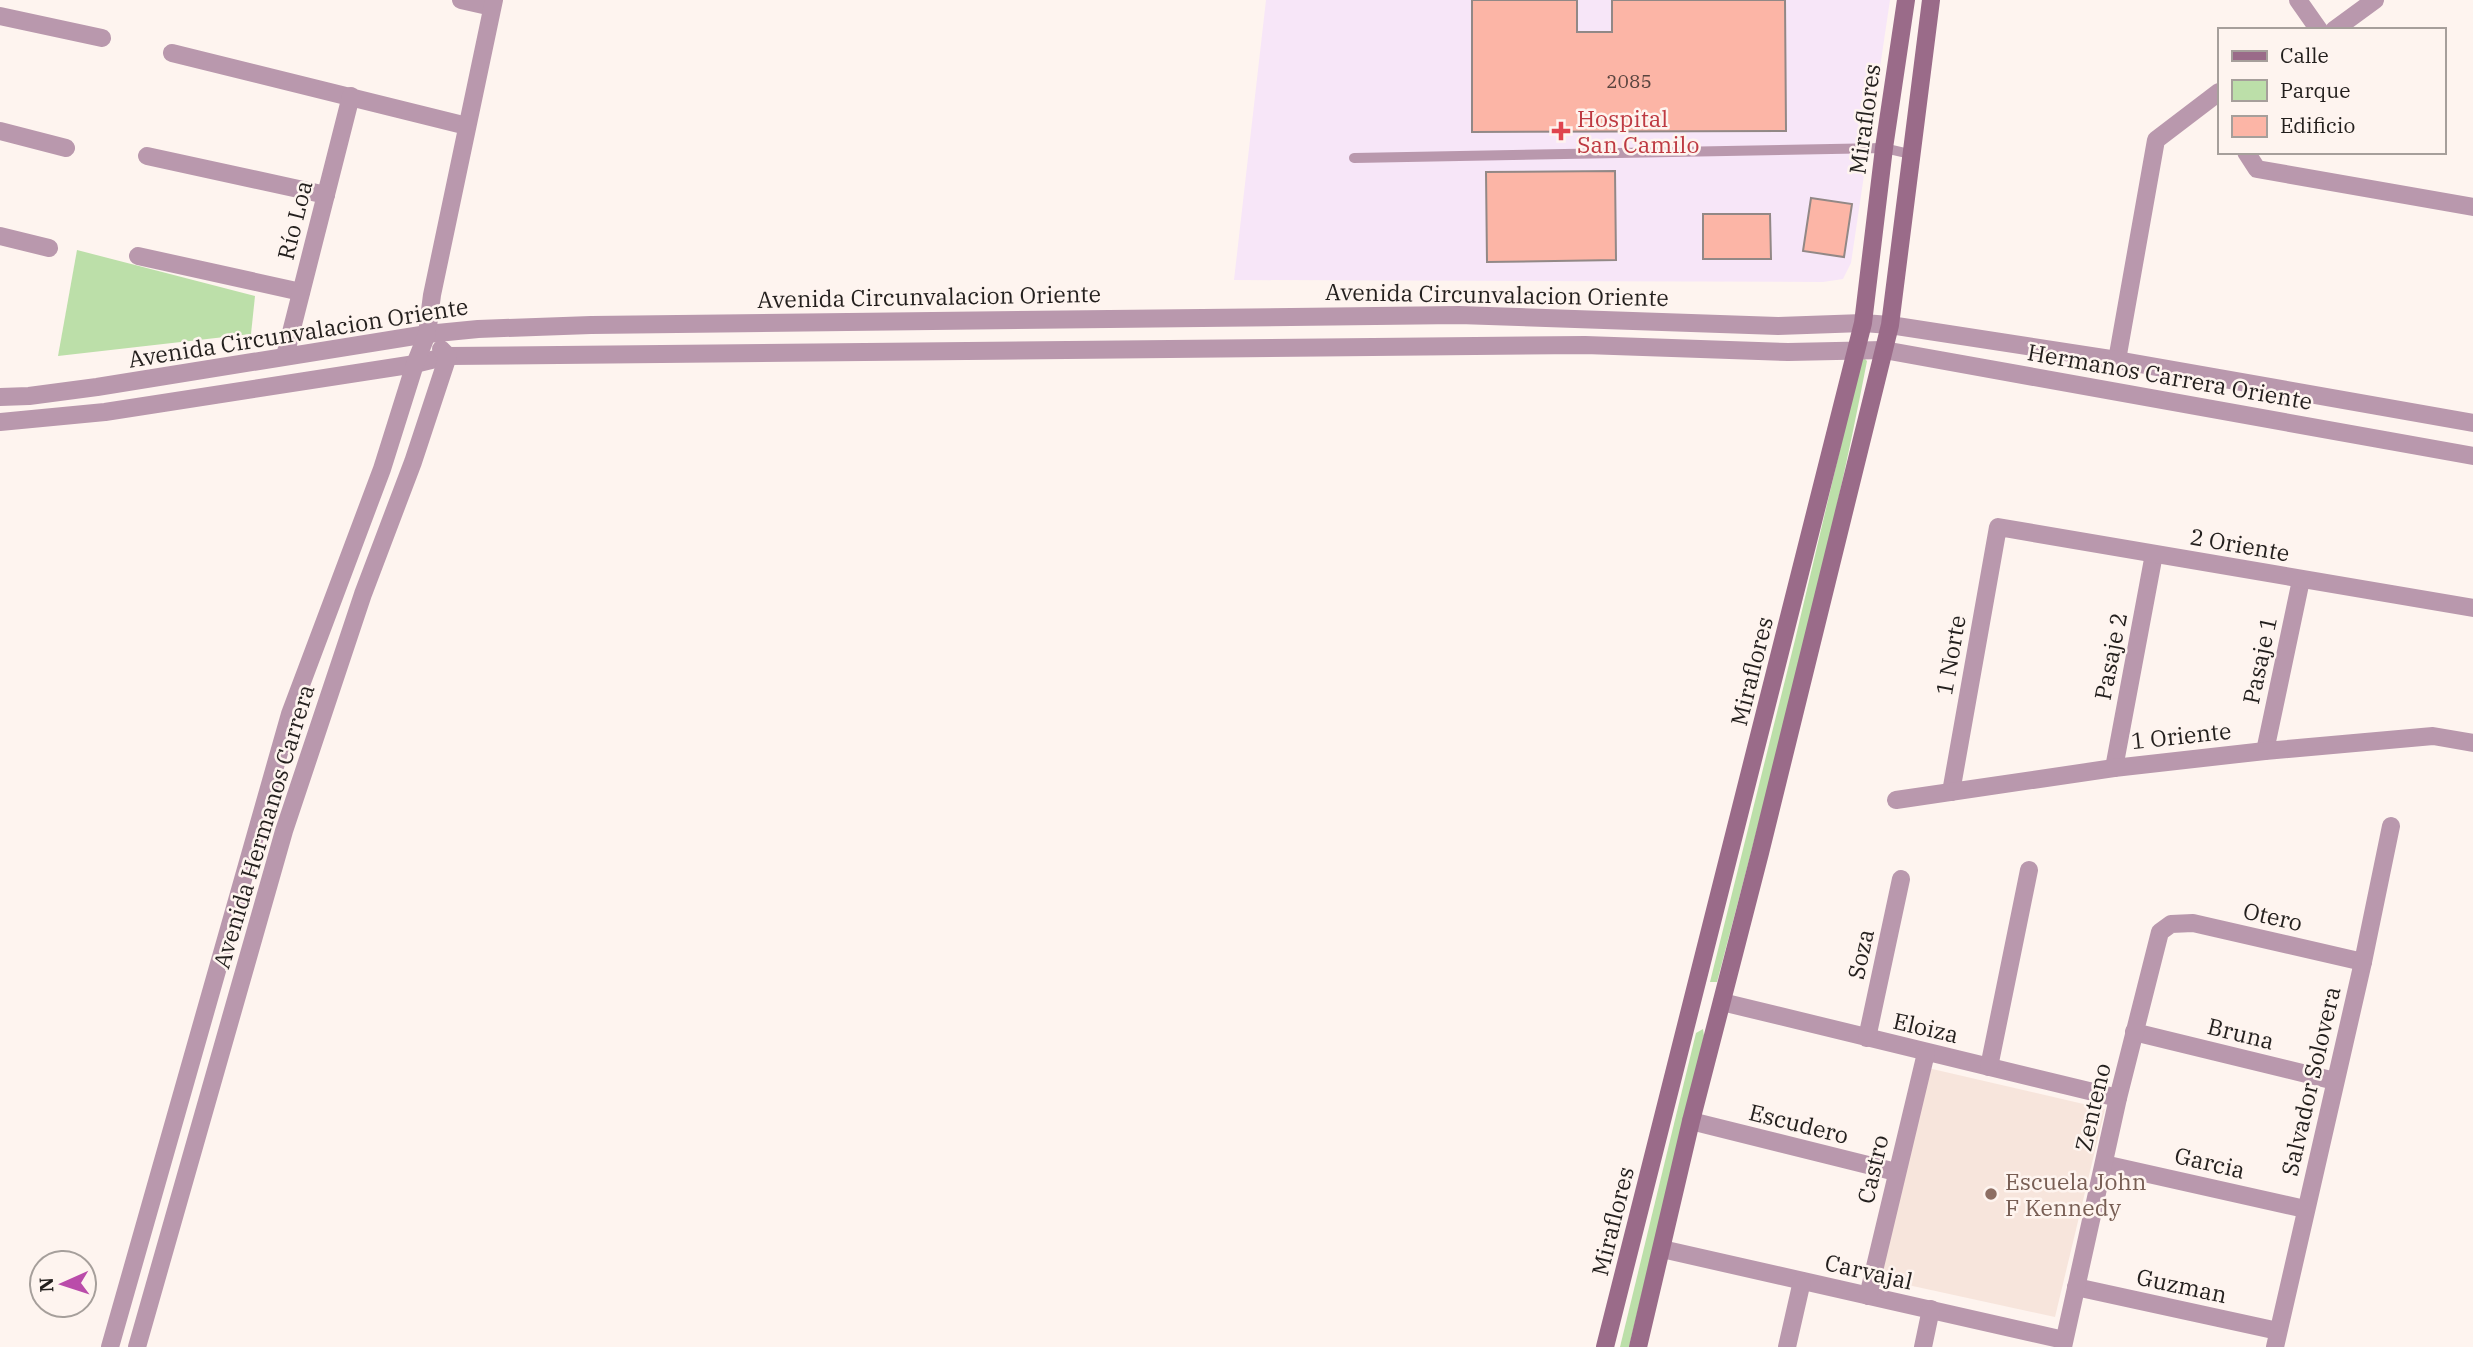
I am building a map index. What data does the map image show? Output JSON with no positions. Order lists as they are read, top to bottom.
{
  "streets": {
    "main road": ["Miraflores"],
    "street": [
      "Río Loa",
      "Avenida Circunvalacion Oriente",
      "Hermanos Carrera Oriente",
      "2 Oriente",
      "1 Norte",
      "Pasaje 2",
      "Pasaje 1",
      "1 Oriente",
      "Avenida Hermanos Carrera",
      "Otero",
      "Soza",
      "Eloiza",
      "Bruna",
      "Salvador Solovera",
      "Zenteno",
      "Escudero",
      "Garcia",
      "Castro",
      "Carvajal",
      "Guzman"
    ]
  },
  "crossings": [
    ["Miraflores", "Avenida Circunvalacion Oriente"],
    ["Miraflores", "Hermanos Carrera Oriente"],
    ["Río Loa", "Avenida Circunvalacion Oriente"],
    ["Avenida Circunvalacion Oriente", "Hermanos Carrera Oriente"],
    ["Avenida Circunvalacion Oriente", "Avenida Hermanos Carrera"],
    ["2 Oriente", "1 Norte"],
    ["2 Oriente", "Pasaje 2"],
    ["2 Oriente", "Pasaje 1"],
    ["1 Norte", "1 Oriente"],
    ["Pasaje 2", "1 Oriente"],
    ["Pasaje 1", "1 Oriente"],
    ["Otero", "Salvador Solovera"],
    ["Otero", "Zenteno"],
    ["Soza", "Eloiza"],
    ["Eloiza", "Zenteno"],
    ["Eloiza", "Castro"],
    ["Bruna", "Salvador Solovera"],
    ["Bruna", "Zenteno"],
    ["Salvador Solovera", "Garcia"],
    ["Salvador Solovera", "Guzman"],
    ["Zenteno", "Garcia"],
    ["Zenteno", "Carvajal"],
    ["Zenteno", "Guzman"],
    ["Escudero", "Castro"],
    ["Castro", "Carvajal"]
  ],
  "places": {
    "health": ["Hospital San Camilo"],
    "other": ["Escuela John F Kennedy"]
  },
  "house_numbers": ["2085"],
  "legend": ["Calle", "Parque", "Edificio"],
  "north": "left"
}
